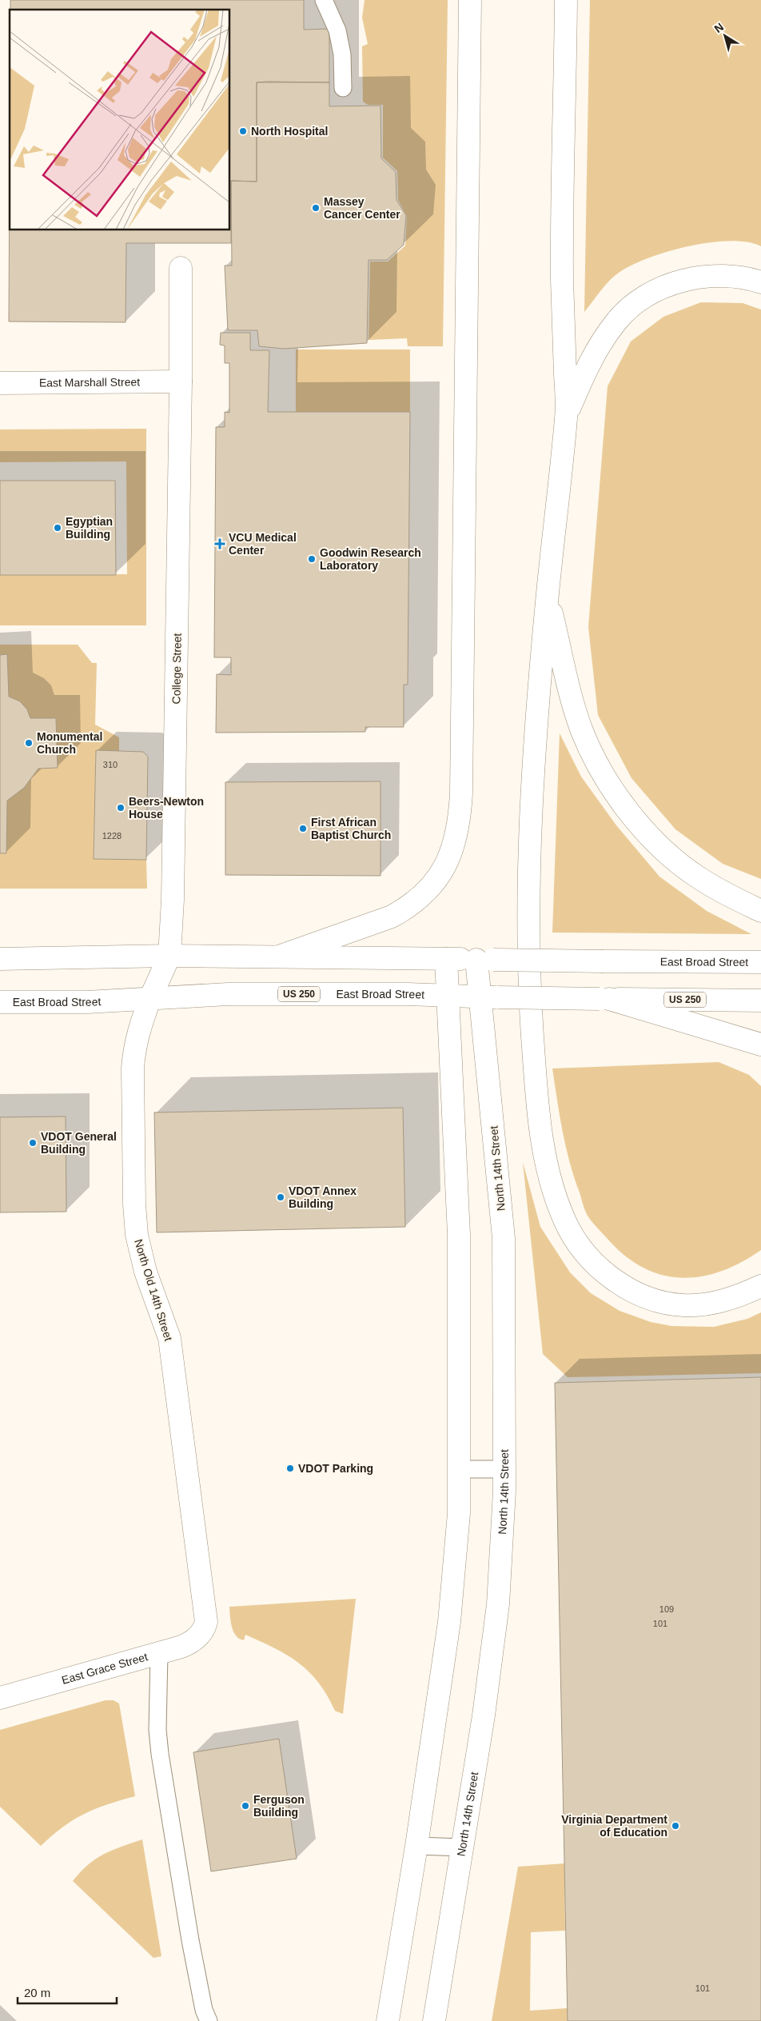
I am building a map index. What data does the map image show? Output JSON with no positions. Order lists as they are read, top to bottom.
{
  "streets": {
    "main road": [
      "East Marshall Street",
      "College Street",
      "East Broad Street",
      "US 250",
      "North 14th Street",
      "North Old 14th Street",
      "East Grace Street"
    ]
  },
  "crossings": [
    ["East Marshall Street", "College Street"],
    ["College Street", "East Broad Street"],
    ["College Street", "North Old 14th Street"],
    ["East Broad Street", "North 14th Street"],
    ["East Broad Street", "North Old 14th Street"],
    ["North Old 14th Street", "East Grace Street"]
  ],
  "places": {
    "other": [
      "North Hospital",
      "Massey Cancer Center",
      "Egyptian Building",
      "Goodwin Research Laboratory",
      "Monumental Church",
      "Beers-Newton House",
      "First African Baptist Church",
      "VDOT General Building",
      "VDOT Annex Building",
      "VDOT Parking",
      "Ferguson Building",
      "Virginia Department of Education"
    ],
    "health": ["VCU Medical Center"]
  },
  "house_numbers": [
    "310",
    "1228",
    "109",
    "101",
    "101"
  ],
  "scale_bar": "20 m",
  "north": "top left"
}
